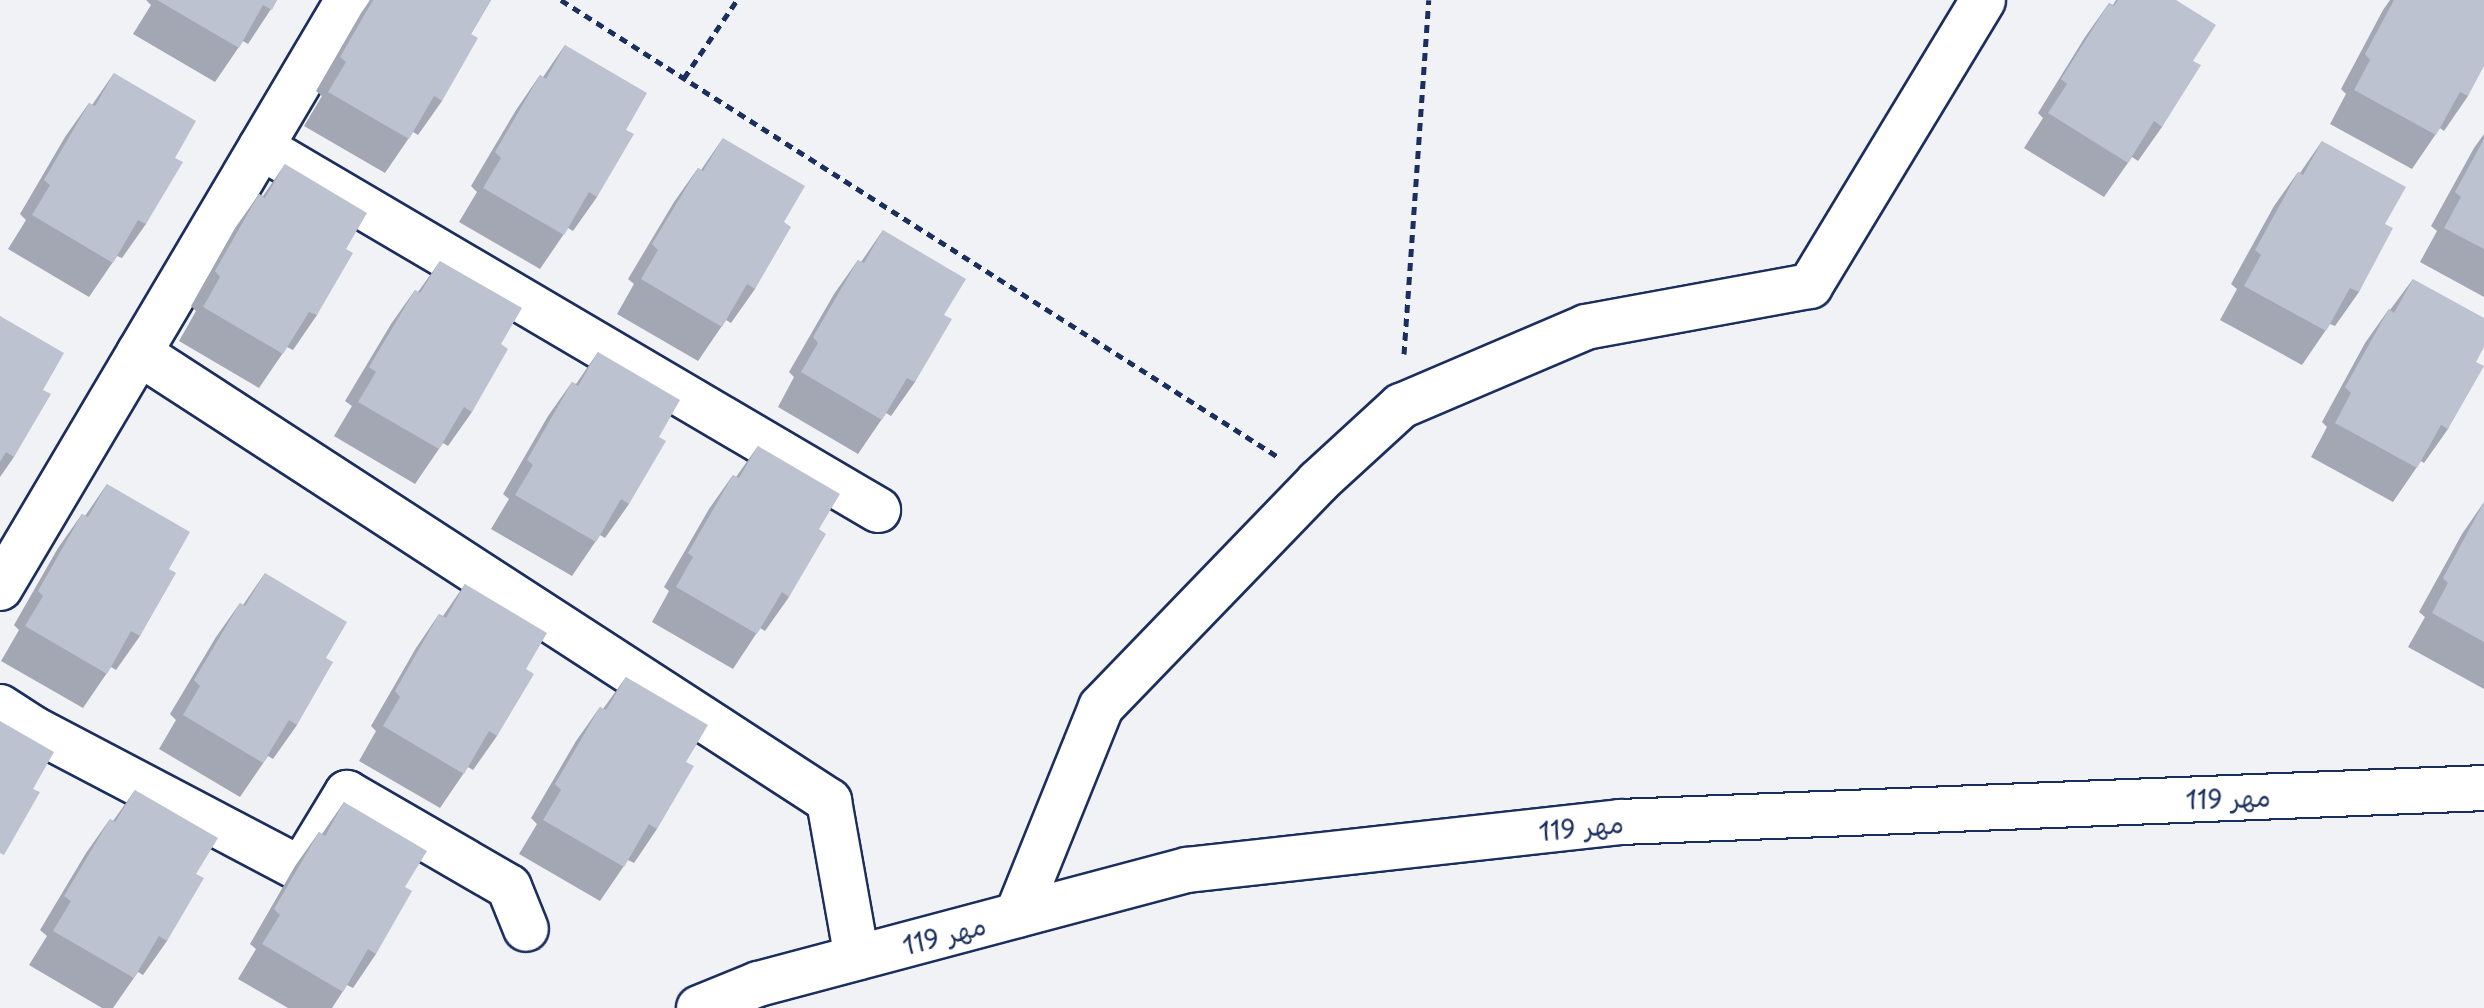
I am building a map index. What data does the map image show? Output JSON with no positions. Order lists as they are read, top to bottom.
{
  "streets": {
    "street": ["مهر 119"]
  }
}
